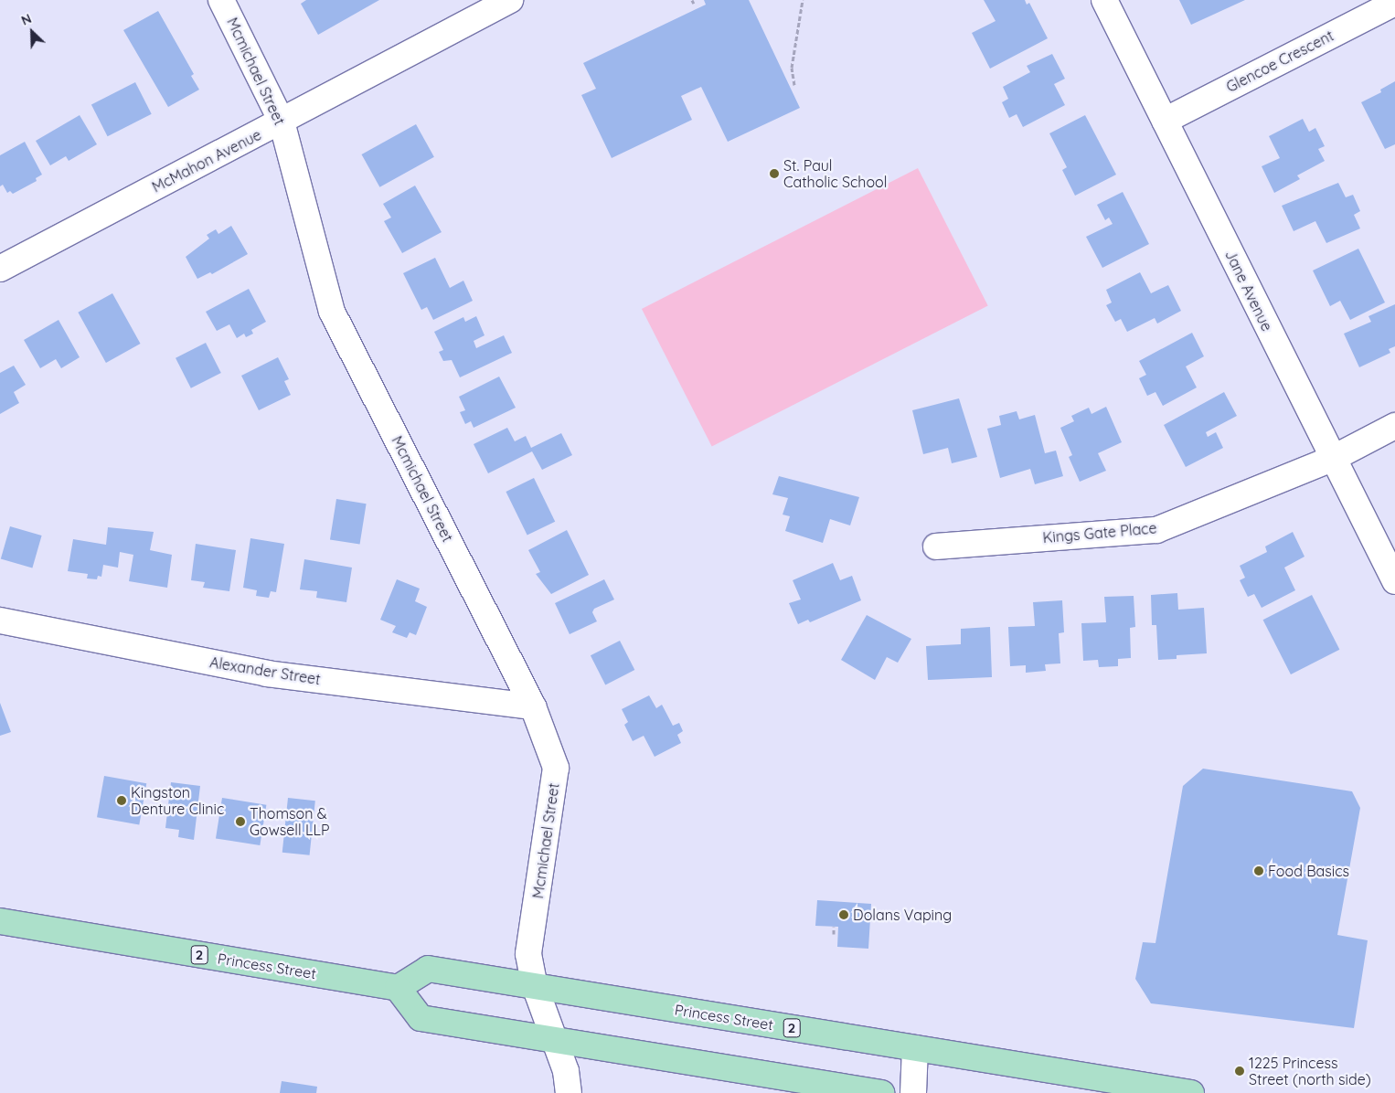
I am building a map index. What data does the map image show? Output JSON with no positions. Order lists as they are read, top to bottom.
{
  "streets": {
    "main road": ["2", "Princess Street"],
    "street": [
      "Glencoe Crescent",
      "Mcmichael Street",
      "McMahon Avenue",
      "Jane Avenue",
      "Kings Gate Place",
      "Alexander Street"
    ]
  },
  "crossings": [
    ["Glencoe Crescent", "Jane Avenue"],
    ["Mcmichael Street", "McMahon Avenue"],
    ["Mcmichael Street", "Alexander Street"],
    ["Mcmichael Street", "Princess Street"],
    ["Jane Avenue", "Kings Gate Place"]
  ],
  "places": [
    "St. Paul Catholic School",
    "Kingston Denture Clinic",
    "Thomson & Gowsell LLP",
    "Food Basics",
    "Dolans Vaping",
    "1225 Princess Street (north side)"
  ],
  "north": "top left"
}
